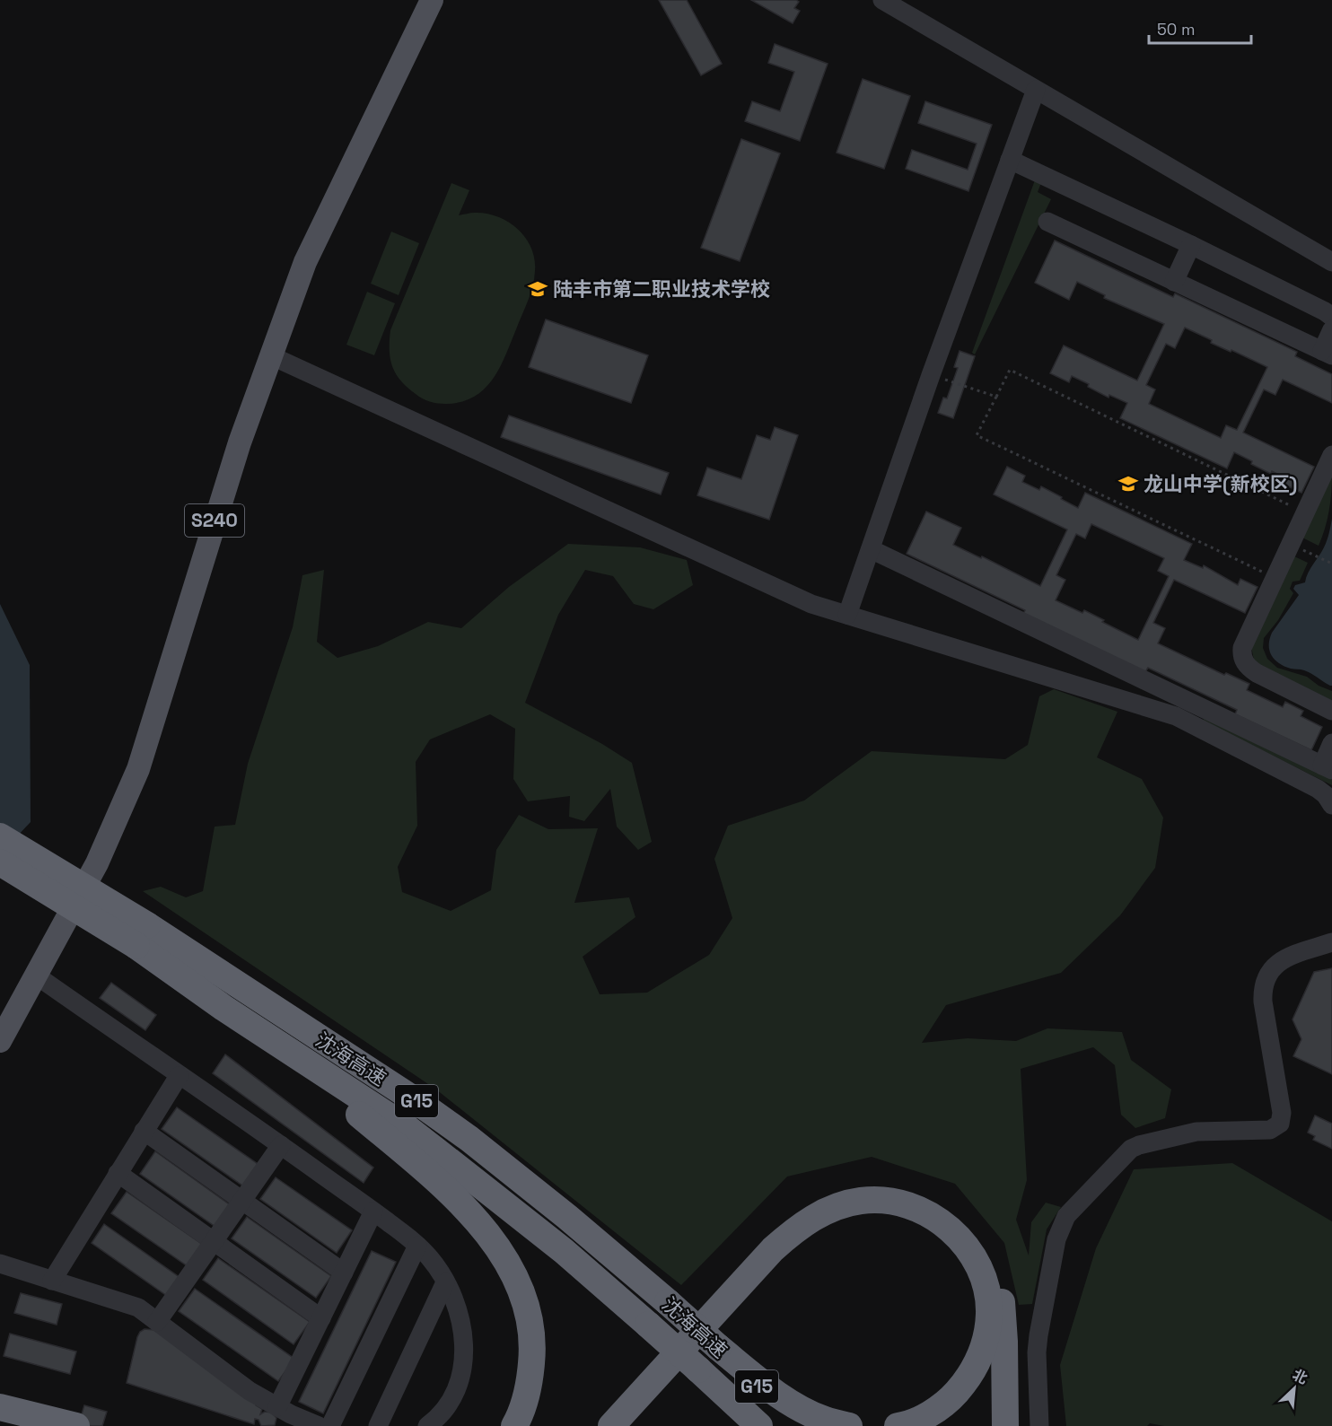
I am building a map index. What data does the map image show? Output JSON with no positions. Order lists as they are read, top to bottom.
{
  "streets": {
    "highway": ["沈海高速", "G15"],
    "main road": ["S240"]
  },
  "places": {
    "school or university": ["陆丰市第二职业技术学校", "龙山中学(新校区)"]
  },
  "scale_bar": "50 m",
  "north": "top right"
}
